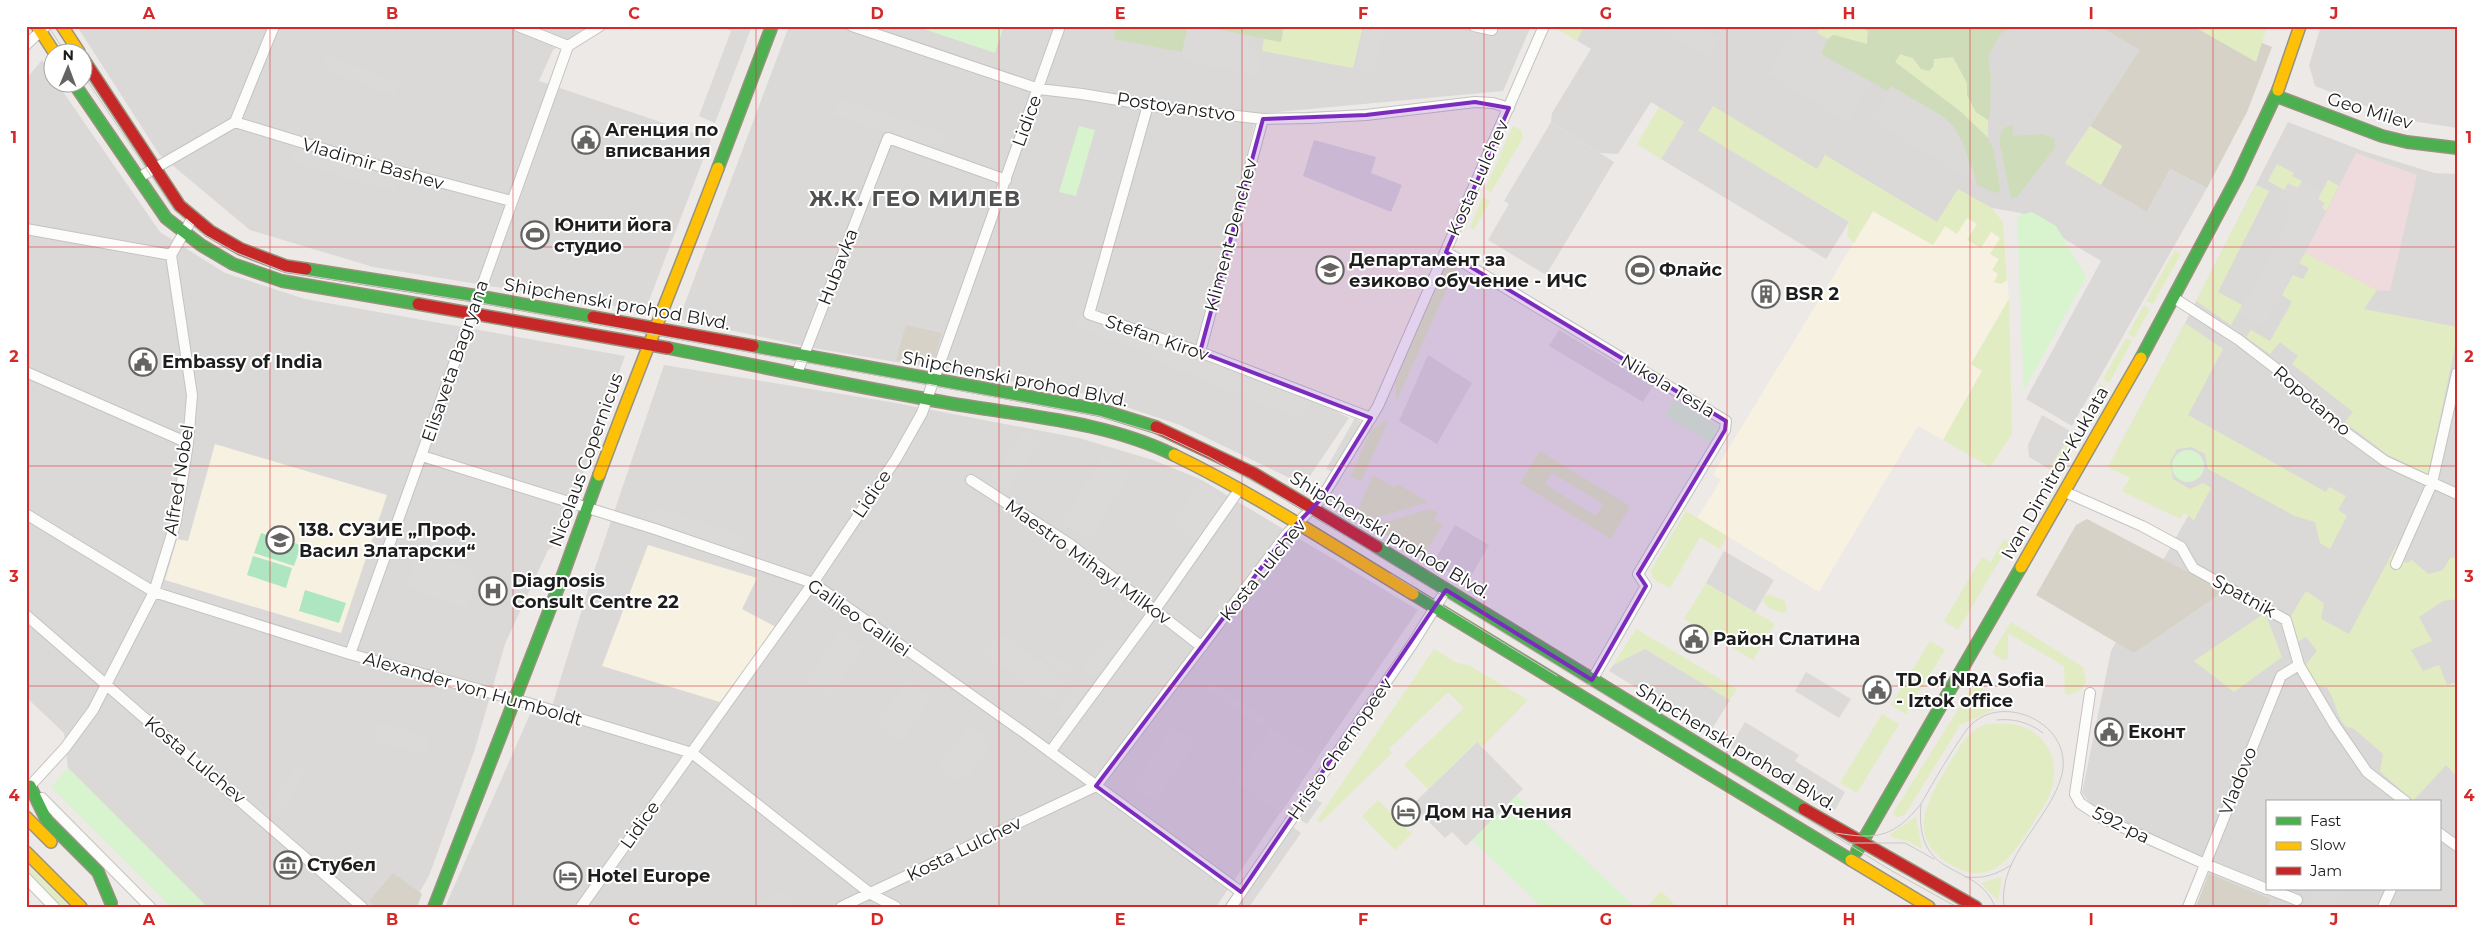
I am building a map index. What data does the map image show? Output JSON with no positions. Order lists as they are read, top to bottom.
{
  "streets": {
    "main road": [
      "Geo Milev",
      "Shipchenski prohod Blvd.",
      "Nicolaus Copernicus",
      "Ivan Dimitrov-Kuklata"
    ],
    "street": [
      "Postoyanstvo",
      "Lidice",
      "Vladimir Bashev",
      "Kosta Lulchev",
      "Kliment Denchev",
      "Hubavka",
      "Stefan Kirov",
      "Elisaveta Bagryana",
      "Ropotamo",
      "Alfred Nobel",
      "Maestro Mihayl Milkov",
      "Spatnik",
      "Galileo Galilei",
      "Alexander von Humboldt",
      "Hristo Chernopeev",
      "Vladovo",
      "592-ра"
    ]
  },
  "crossings": [
    ["Postoyanstvo", "Lidice"],
    ["Postoyanstvo", "Kosta Lulchev"],
    ["Postoyanstvo", "Kliment Denchev"],
    ["Postoyanstvo", "Stefan Kirov"],
    ["Geo Milev", "Ivan Dimitrov-Kuklata"],
    ["Lidice", "Hubavka"],
    ["Lidice", "Shipchenski prohod Blvd."],
    ["Lidice", "Galileo Galilei"],
    ["Lidice", "Alexander von Humboldt"],
    ["Vladimir Bashev", "Elisaveta Bagryana"],
    ["Kosta Lulchev", "Shipchenski prohod Blvd."],
    ["Kosta Lulchev", "Stefan Kirov"],
    ["Kosta Lulchev", "Alfred Nobel"],
    ["Kosta Lulchev", "Maestro Mihayl Milkov"],
    ["Kosta Lulchev", "Galileo Galilei"],
    ["Kosta Lulchev", "Alexander von Humboldt"],
    ["Kliment Denchev", "Stefan Kirov"],
    ["Hubavka", "Shipchenski prohod Blvd."],
    ["Shipchenski prohod Blvd.", "Elisaveta Bagryana"],
    ["Shipchenski prohod Blvd.", "Nicolaus Copernicus"],
    ["Shipchenski prohod Blvd.", "Ivan Dimitrov-Kuklata"],
    ["Shipchenski prohod Blvd.", "Hristo Chernopeev"],
    ["Elisaveta Bagryana", "Galileo Galilei"],
    ["Elisaveta Bagryana", "Alexander von Humboldt"],
    ["Ropotamo", "Ivan Dimitrov-Kuklata"],
    ["Nicolaus Copernicus", "Galileo Galilei"],
    ["Nicolaus Copernicus", "Alexander von Humboldt"],
    ["Ivan Dimitrov-Kuklata", "Spatnik"],
    ["Alfred Nobel", "Alexander von Humboldt"],
    ["Spatnik", "Vladovo"],
    ["Galileo Galilei", "Hristo Chernopeev"],
    ["Vladovo", "592-ра"]
  ],
  "districts": ["Ж.К. ГЕО МИЛЕВ"],
  "places": {
    "public building": [
      "Агенция по вписвания",
      "Embassy of India",
      "Район Слатина",
      "TD of NRA Sofia - Iztok office",
      "Еконт"
    ],
    "sports": ["Юнити йога студио", "Флайс"],
    "school or university": ["Департамент за езиково обучение - ИЧС", "138. СУЗИЕ „Проф. Васил Златарски“"],
    "building": ["BSR 2"],
    "hospital": ["Diagnosis Consult Centre 22"],
    "hotel": ["Дом на Учения", "Hotel Europe"],
    "museum": ["Стубел"]
  },
  "legend": ["Fast", "Slow", "Jam"],
  "north": "top",
  "grid": {
    "columns": [
      "A",
      "B",
      "C",
      "D",
      "E",
      "F",
      "G",
      "H",
      "I",
      "J"
    ],
    "rows": [
      "1",
      "2",
      "3",
      "4"
    ]
  }
}
